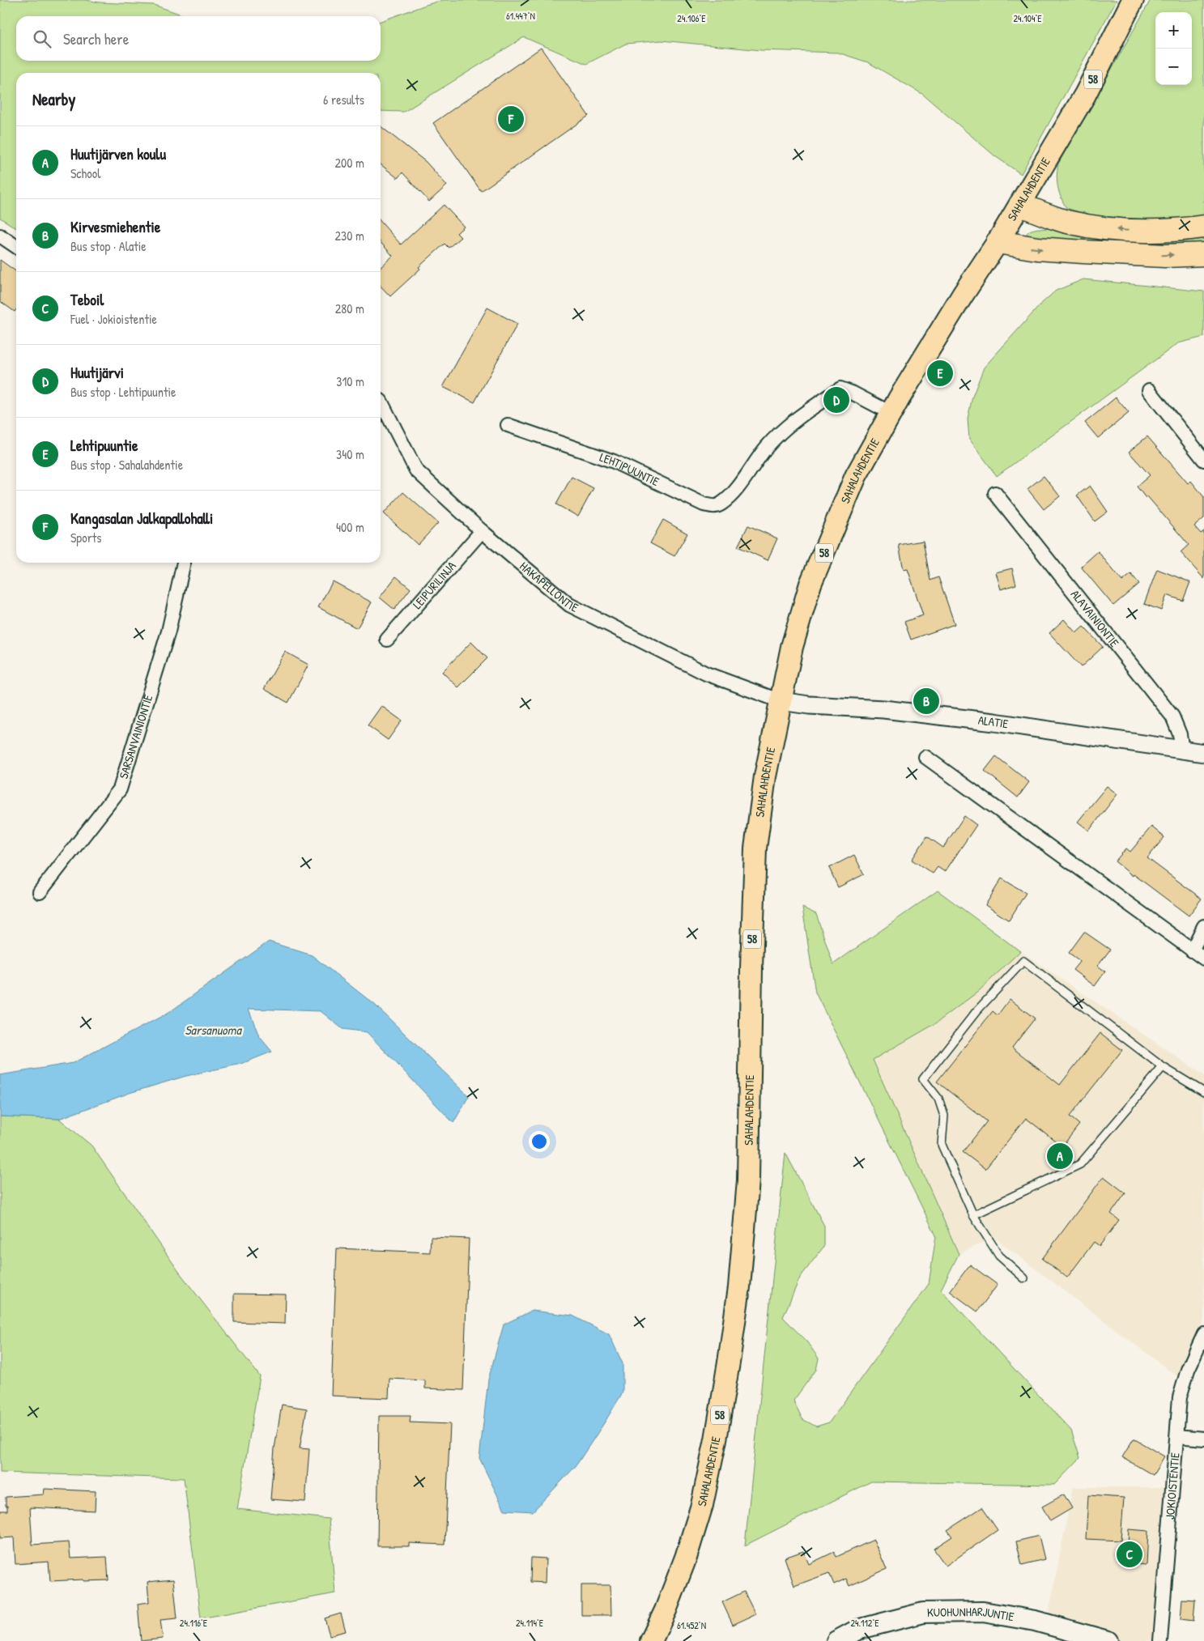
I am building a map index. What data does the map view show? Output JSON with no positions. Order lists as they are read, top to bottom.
{
  "streets": {
    "main road": ["58", "SAHALAHDENTIE", "KUOHUNHARJUNTIE"],
    "street": [
      "LEHTIPUUNTIE",
      "LEIPURILINJA",
      "HAKAPELLONTIE",
      "ALAVAINIONTIE",
      "ALATIE",
      "SARSANVAINIONTIE",
      "JOKIOISTENTIE"
    ]
  },
  "crossings": [
    ["SAHALAHDENTIE", "LEHTIPUUNTIE"],
    ["SAHALAHDENTIE", "HAKAPELLONTIE"],
    ["SAHALAHDENTIE", "ALATIE"],
    ["LEIPURILINJA", "HAKAPELLONTIE"],
    ["HAKAPELLONTIE", "ALATIE"],
    ["ALAVAINIONTIE", "ALATIE"]
  ],
  "water": ["Sarsanuoma"],
  "page": {
    "map_buttons": ["+", "−"],
    "search": "Search here",
    "heading": ["Nearby", "6 results"],
    "pins": [
      "F",
      "E",
      "D",
      "B",
      "A",
      "C"
    ],
    "list": [
      {
        "mark": "A",
        "name": "Huutijärven koulu",
        "note": "School",
        "value": "200 m"
      },
      {
        "mark": "B",
        "name": "Kirvesmiehentie",
        "note": "Bus stop · Alatie",
        "value": "230 m"
      },
      {
        "mark": "C",
        "name": "Teboil",
        "note": "Fuel · Jokioistentie",
        "value": "280 m"
      },
      {
        "mark": "D",
        "name": "Huutijärvi",
        "note": "Bus stop · Lehtipuuntie",
        "value": "310 m"
      },
      {
        "mark": "E",
        "name": "Lehtipuuntie",
        "note": "Bus stop · Sahalahdentie",
        "value": "340 m"
      },
      {
        "mark": "F",
        "name": "Kangasalan Jalkapallohalli",
        "note": "Sports",
        "value": "400 m"
      }
    ]
  },
  "coordinates": [
    "61.447°N",
    "24.106°E",
    "24.104°E",
    "24.116°E",
    "24.114°E",
    "24.112°E",
    "61.452°N"
  ]
}
